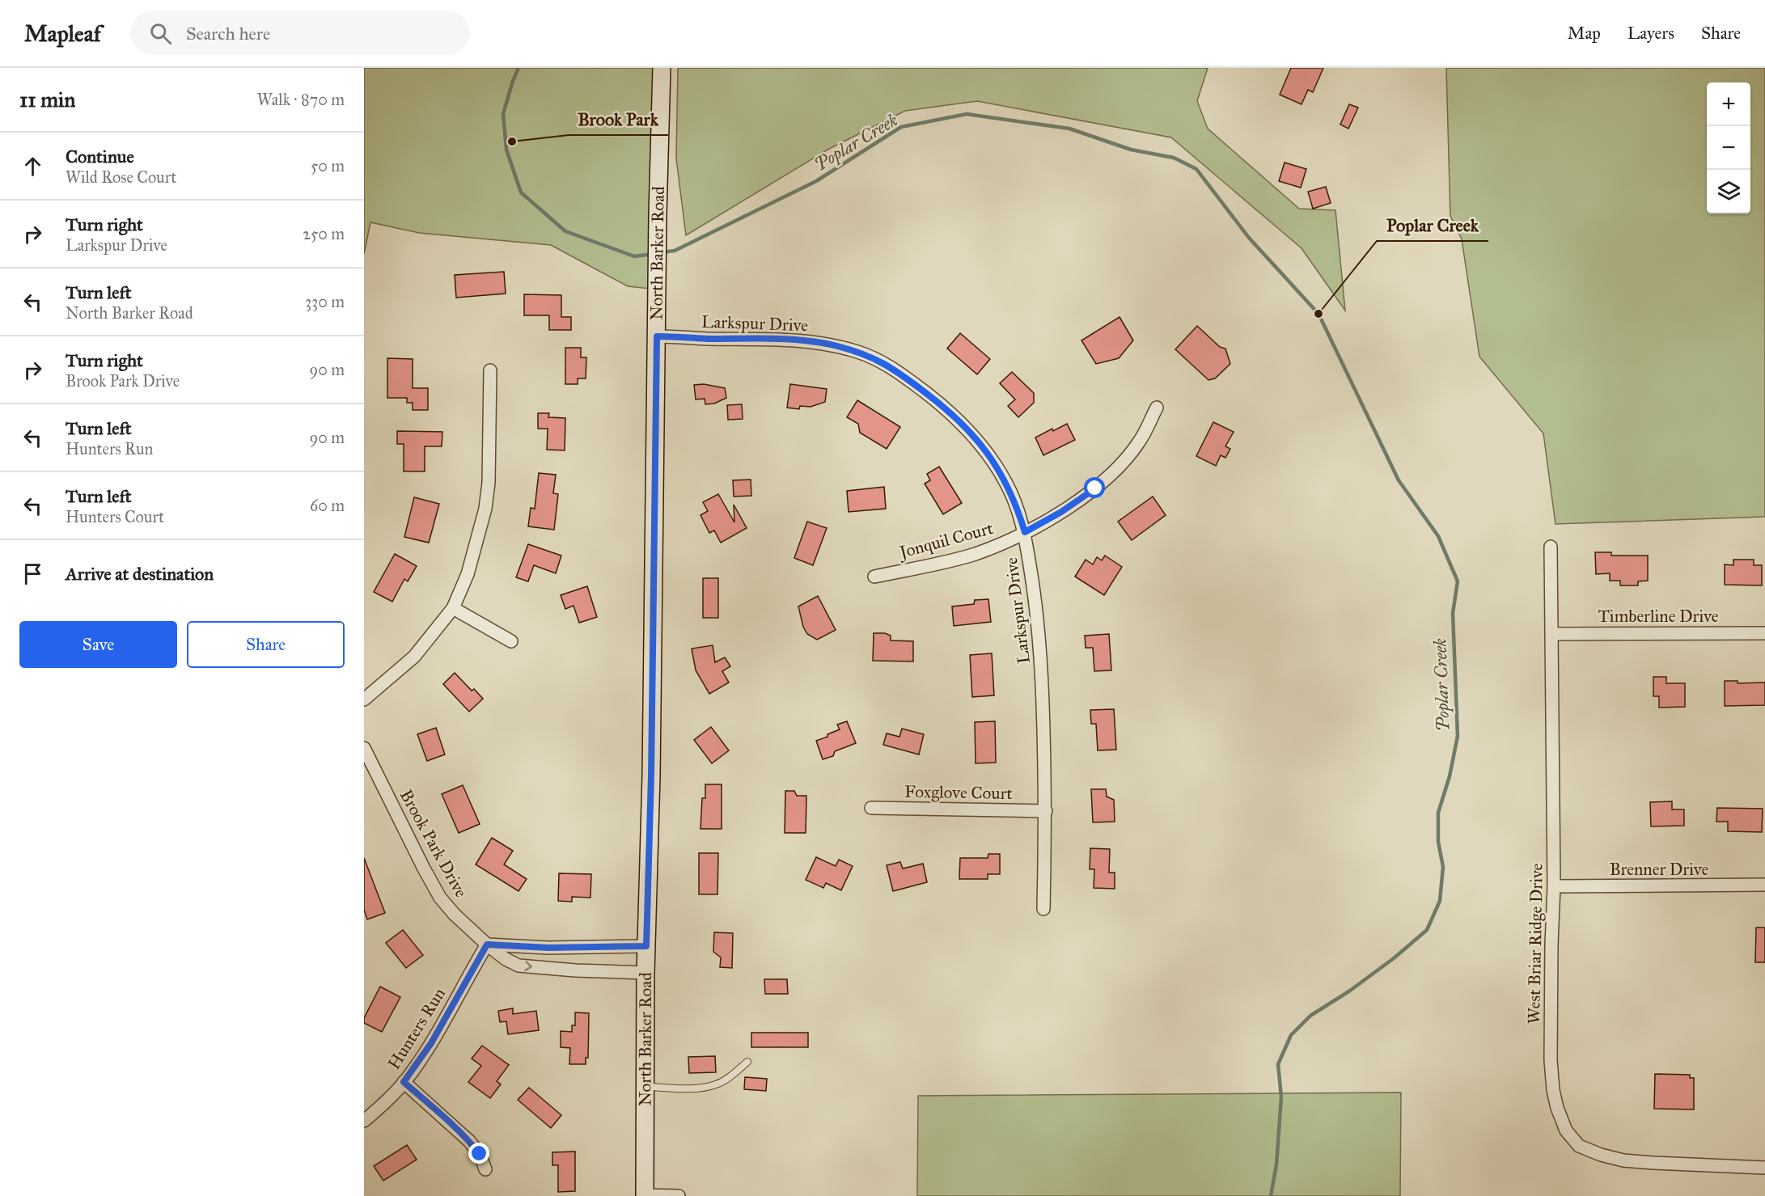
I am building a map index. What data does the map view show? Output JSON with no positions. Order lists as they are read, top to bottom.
{
  "streets": {
    "main road": ["North Barker Road"],
    "street": [
      "Larkspur Drive",
      "Jonquil Court",
      "Timberline Drive",
      "Foxglove Court",
      "Brook Park Drive",
      "Brenner Drive",
      "West Briar Ridge Drive",
      "Hunters Run"
    ]
  },
  "crossings": [
    ["North Barker Road", "Larkspur Drive"],
    ["North Barker Road", "Brook Park Drive"],
    ["Larkspur Drive", "Jonquil Court"],
    ["Larkspur Drive", "Foxglove Court"],
    ["Timberline Drive", "West Briar Ridge Drive"],
    ["Brook Park Drive", "Hunters Run"],
    ["Brenner Drive", "West Briar Ridge Drive"]
  ],
  "water": ["Poplar Creek"],
  "places": ["Brook Park", "Poplar Creek"],
  "page": {
    "header": "Mapleaf",
    "search": "Search here",
    "nav": ["Map", "Layers", "Share"],
    "heading": ["11 min", "Walk · 870 m"],
    "map_buttons": ["+", "−"],
    "list": [
      ["Continue", "Wild Rose Court", "50 m"],
      ["Turn right", "Larkspur Drive", "250 m"],
      ["Turn left", "North Barker Road", "330 m"],
      ["Turn right", "Brook Park Drive", "90 m"],
      ["Turn left", "Hunters Run", "90 m"],
      ["Turn left", "Hunters Court", "60 m"],
      "Arrive at destination"
    ],
    "buttons": ["Save", "Share"]
  }
}
